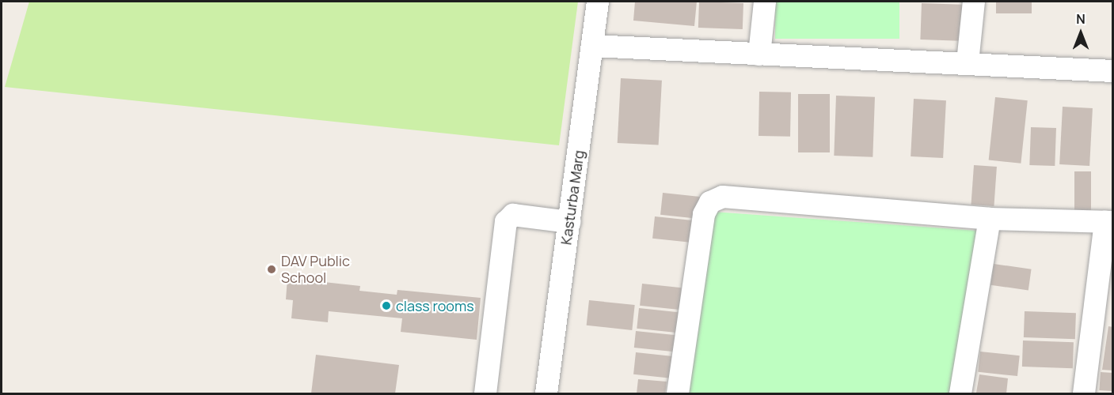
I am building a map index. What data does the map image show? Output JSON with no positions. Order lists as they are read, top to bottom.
{
  "streets": {
    "street": ["Kasturba Marg"]
  },
  "places": ["DAV Public School", "class rooms"],
  "north": "top"
}
